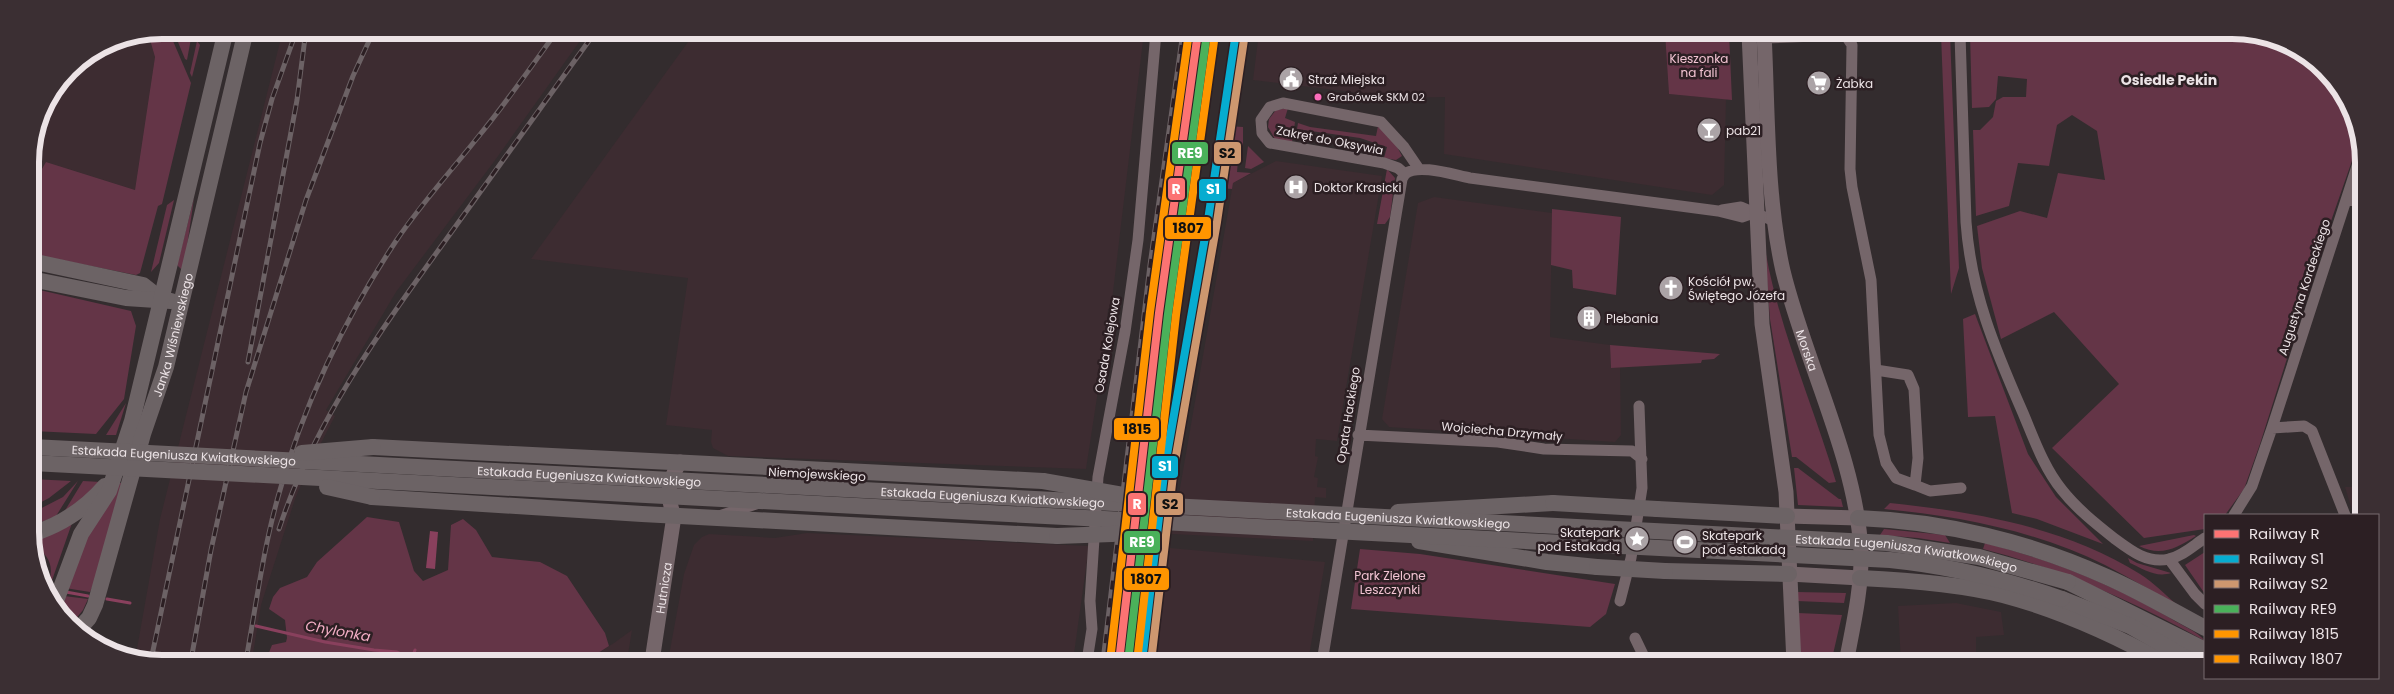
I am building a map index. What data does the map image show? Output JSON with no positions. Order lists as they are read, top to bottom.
{
  "streets": {
    "highway": ["Janka Wiśniewskiego", "Estakada Eugeniusza Kwiatkowskiego"],
    "main road": ["Morska", "Hutnicza"],
    "street": [
      "Zakręt do Oksywia",
      "Augustyna Kordeckiego",
      "Osada Kolejowa",
      "Opata Hackiego",
      "Wojciecha Drzymały",
      "Niemojewskiego"
    ]
  },
  "crossings": [
    ["Zakręt do Oksywia", "Opata Hackiego"],
    ["Osada Kolejowa", "Niemojewskiego"],
    ["Opata Hackiego", "Wojciecha Drzymały"]
  ],
  "districts": ["Osiedle Pekin"],
  "water": ["Chylonka"],
  "parks": ["Kieszonka na fali", "Park Zielone Leszczynki"],
  "places": {
    "public building": ["Straż Miejska"],
    "supermarket": ["Żabka"],
    "other": ["Grabówek SKM 02"],
    "bar": ["pab21"],
    "hospital": ["Doktor Krasicki"],
    "church": ["Kościół pw. Świętego Józefa"],
    "building": ["Plebania"],
    "place": ["Skatepark pod Estakadą"],
    "sports": ["Skatepark pod estakadą"]
  },
  "lines": [
    "rail line R",
    "rail line S1",
    "rail line S2",
    "rail line RE9",
    "rail line 1815",
    "rail line 1807"
  ],
  "legend": [
    "Railway R",
    "Railway S1",
    "Railway S2",
    "Railway RE9",
    "Railway 1815",
    "Railway 1807"
  ]
}
